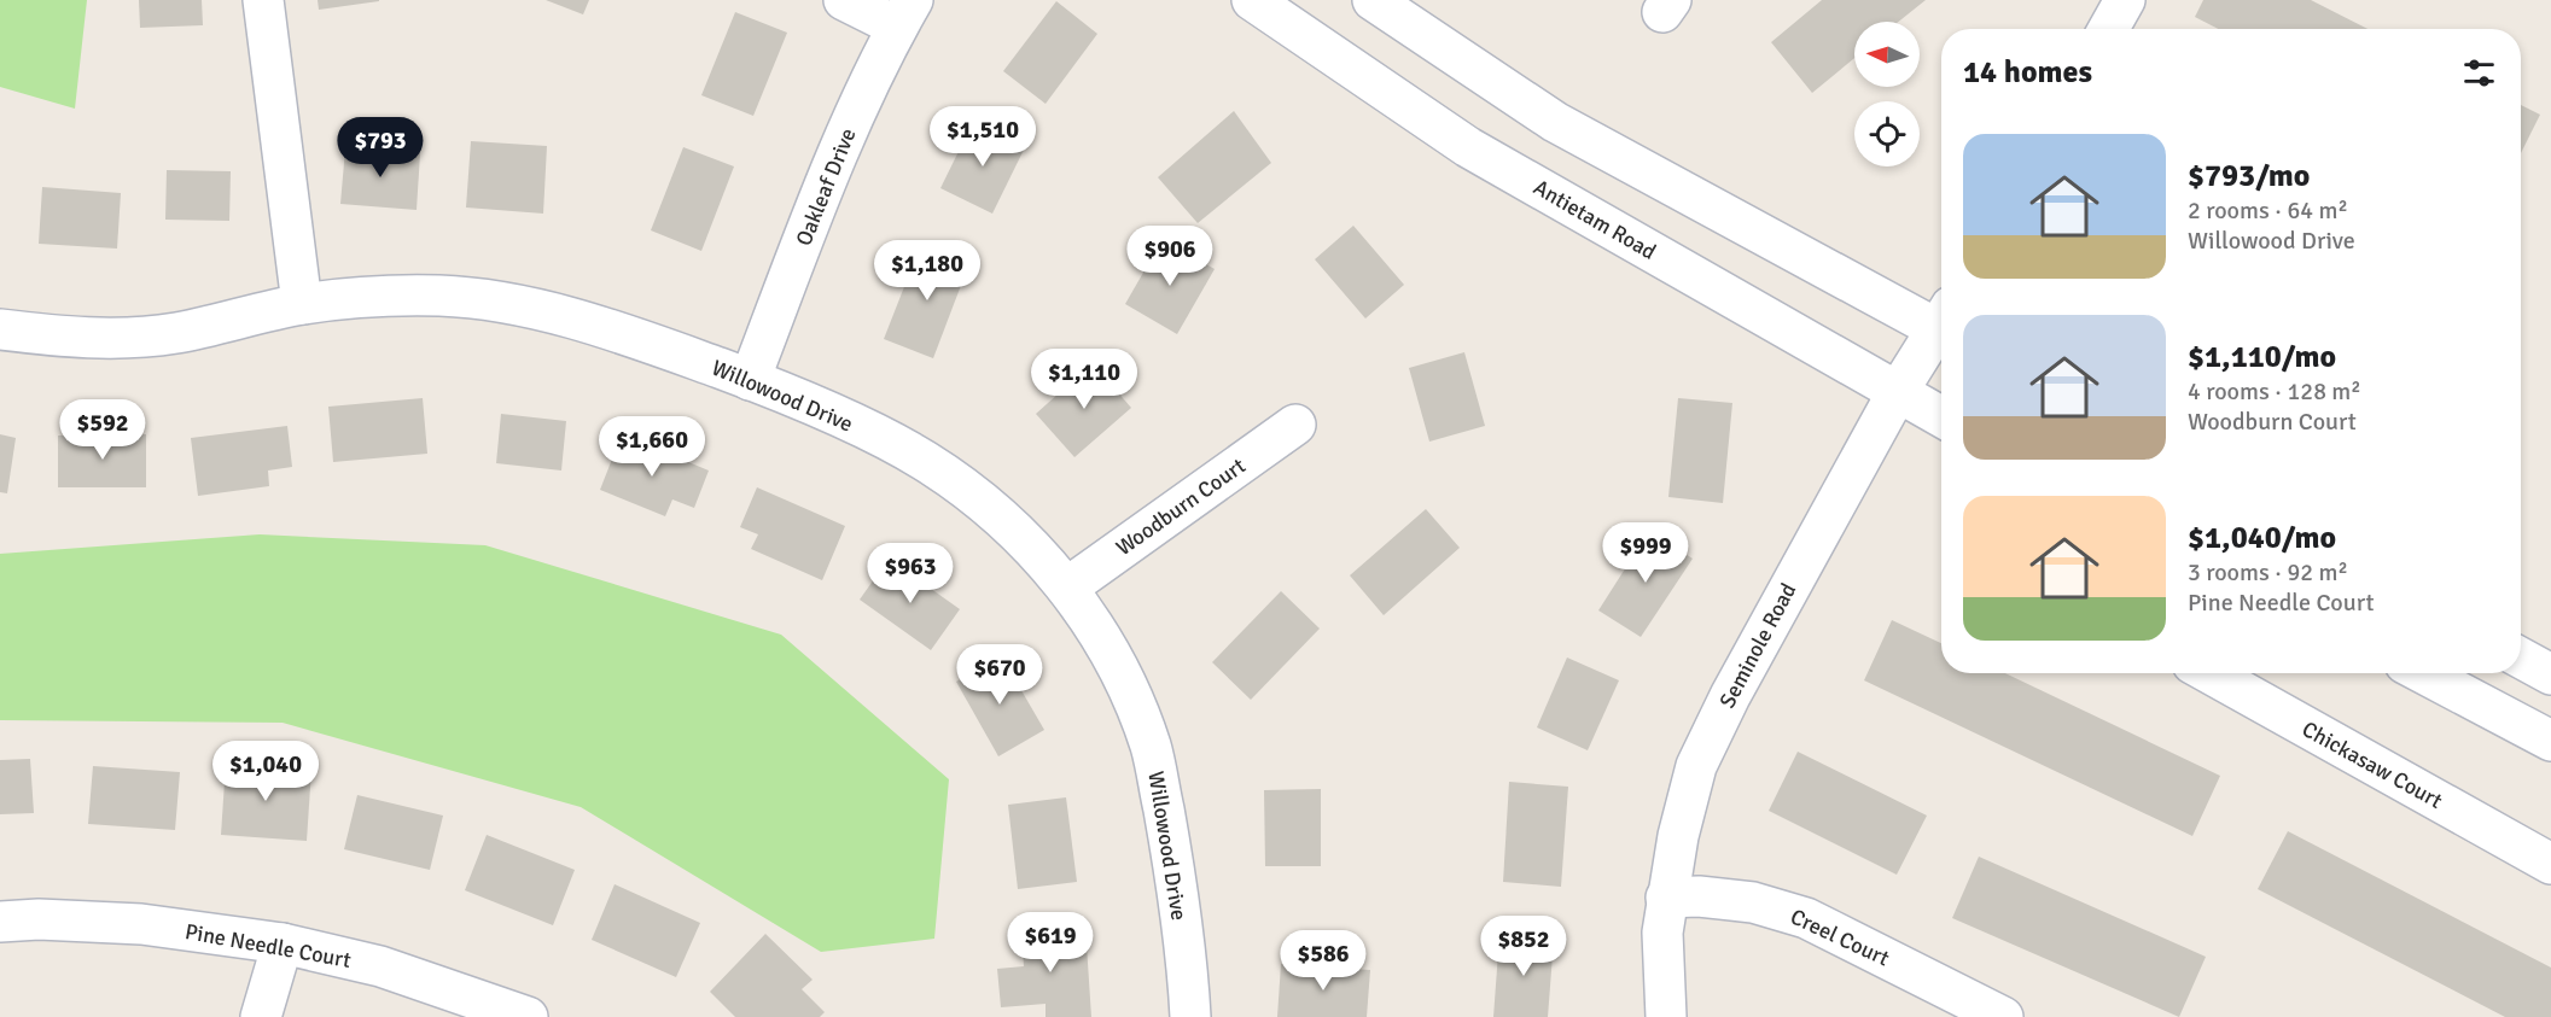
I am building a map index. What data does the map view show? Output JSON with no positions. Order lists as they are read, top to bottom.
{
  "streets": {
    "street": [
      "Oakleaf Drive",
      "Antietam Road",
      "Willowood Drive",
      "Woodburn Court",
      "Seminole Road",
      "Chickasaw Court",
      "Creel Court",
      "Pine Needle Court"
    ]
  },
  "crossings": [
    ["Oakleaf Drive", "Willowood Drive"],
    ["Antietam Road", "Seminole Road"],
    ["Willowood Drive", "Woodburn Court"],
    ["Seminole Road", "Creel Court"]
  ],
  "north": "left",
  "page": {
    "heading": "14 homes",
    "price": [
      "$1,510",
      "$793",
      "$906",
      "$1,180",
      "$1,110",
      "$592",
      "$1,660",
      "$999",
      "$963",
      "$670",
      "$1,040",
      "$619",
      "$852",
      "$586"
    ],
    "list": [
      {
        "name": "$793/mo",
        "note": "2 rooms · 64 m² · Willowood Drive"
      },
      {
        "name": "$1,110/mo",
        "note": "4 rooms · 128 m² · Woodburn Court"
      },
      {
        "name": "$1,040/mo",
        "note": "3 rooms · 92 m² · Pine Needle Court"
      }
    ]
  }
}
